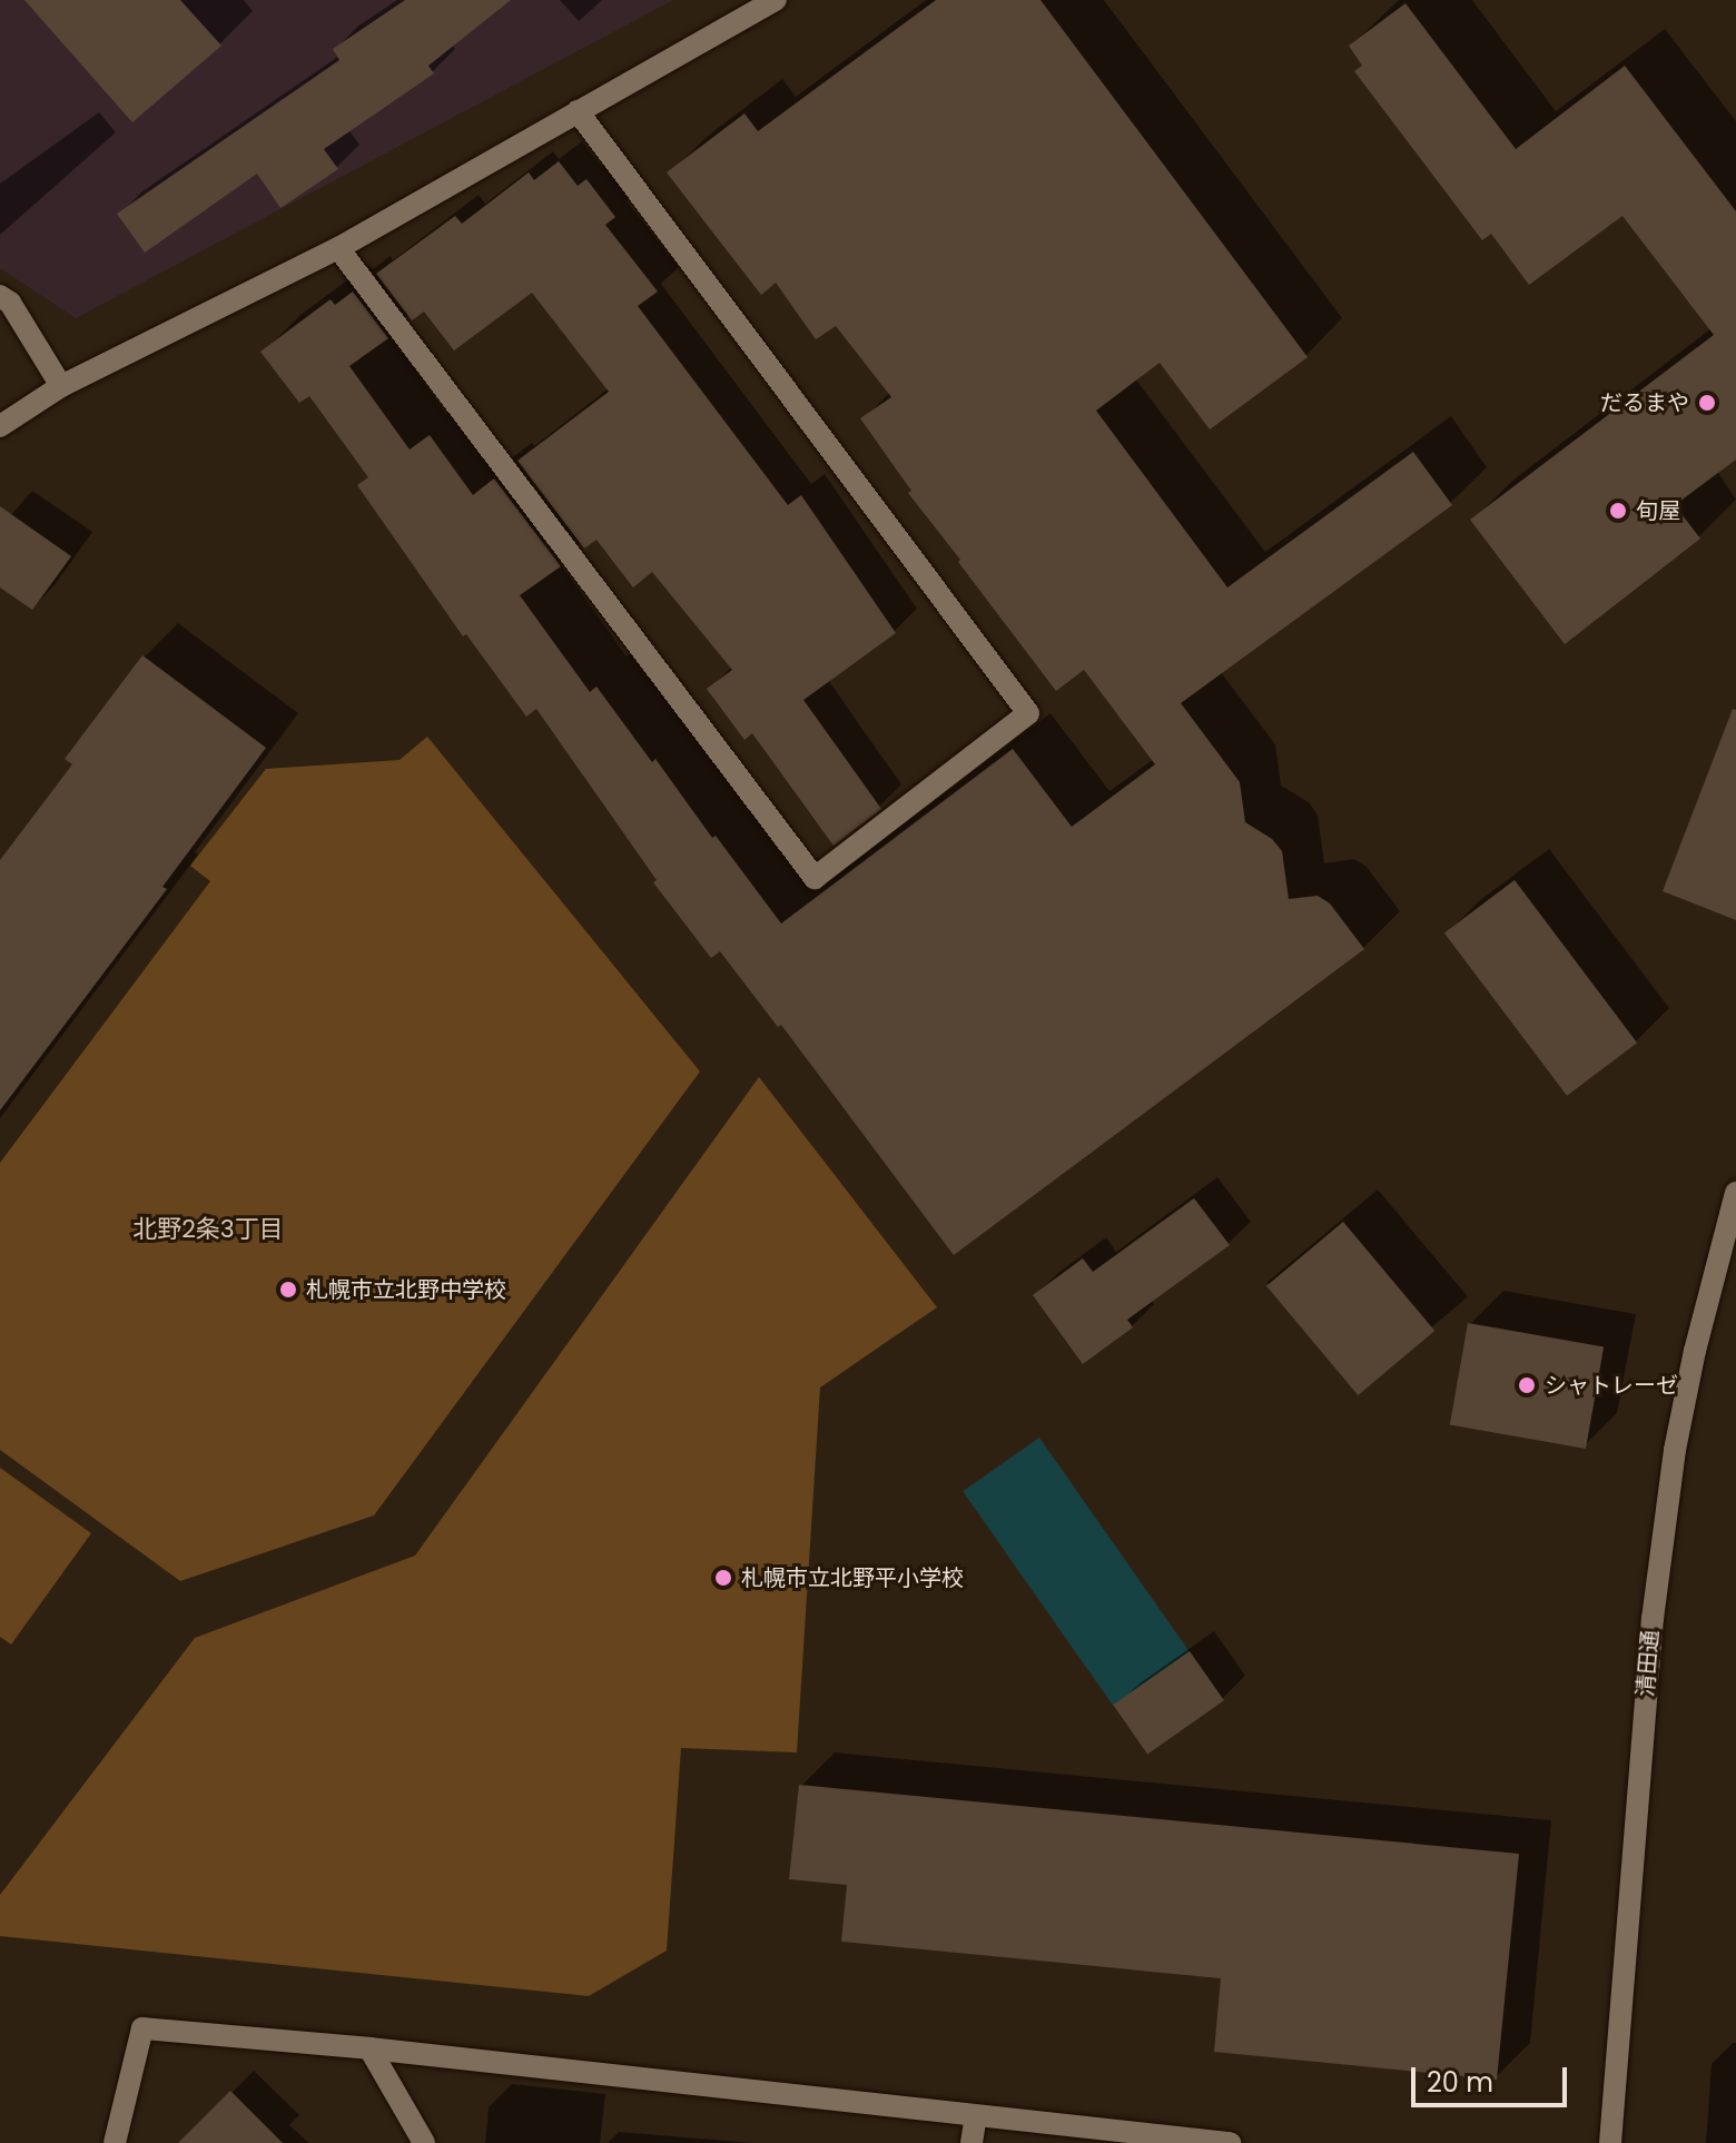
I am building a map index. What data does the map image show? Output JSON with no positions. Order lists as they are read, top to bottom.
{
  "streets": {
    "street": ["清田通"]
  },
  "districts": ["北野2条3丁目"],
  "places": [
    "だるまや",
    "旬屋",
    "札幌市立北野中学校",
    "シャトレーゼ",
    "札幌市立北野平小学校"
  ],
  "scale_bar": "20 m"
}
